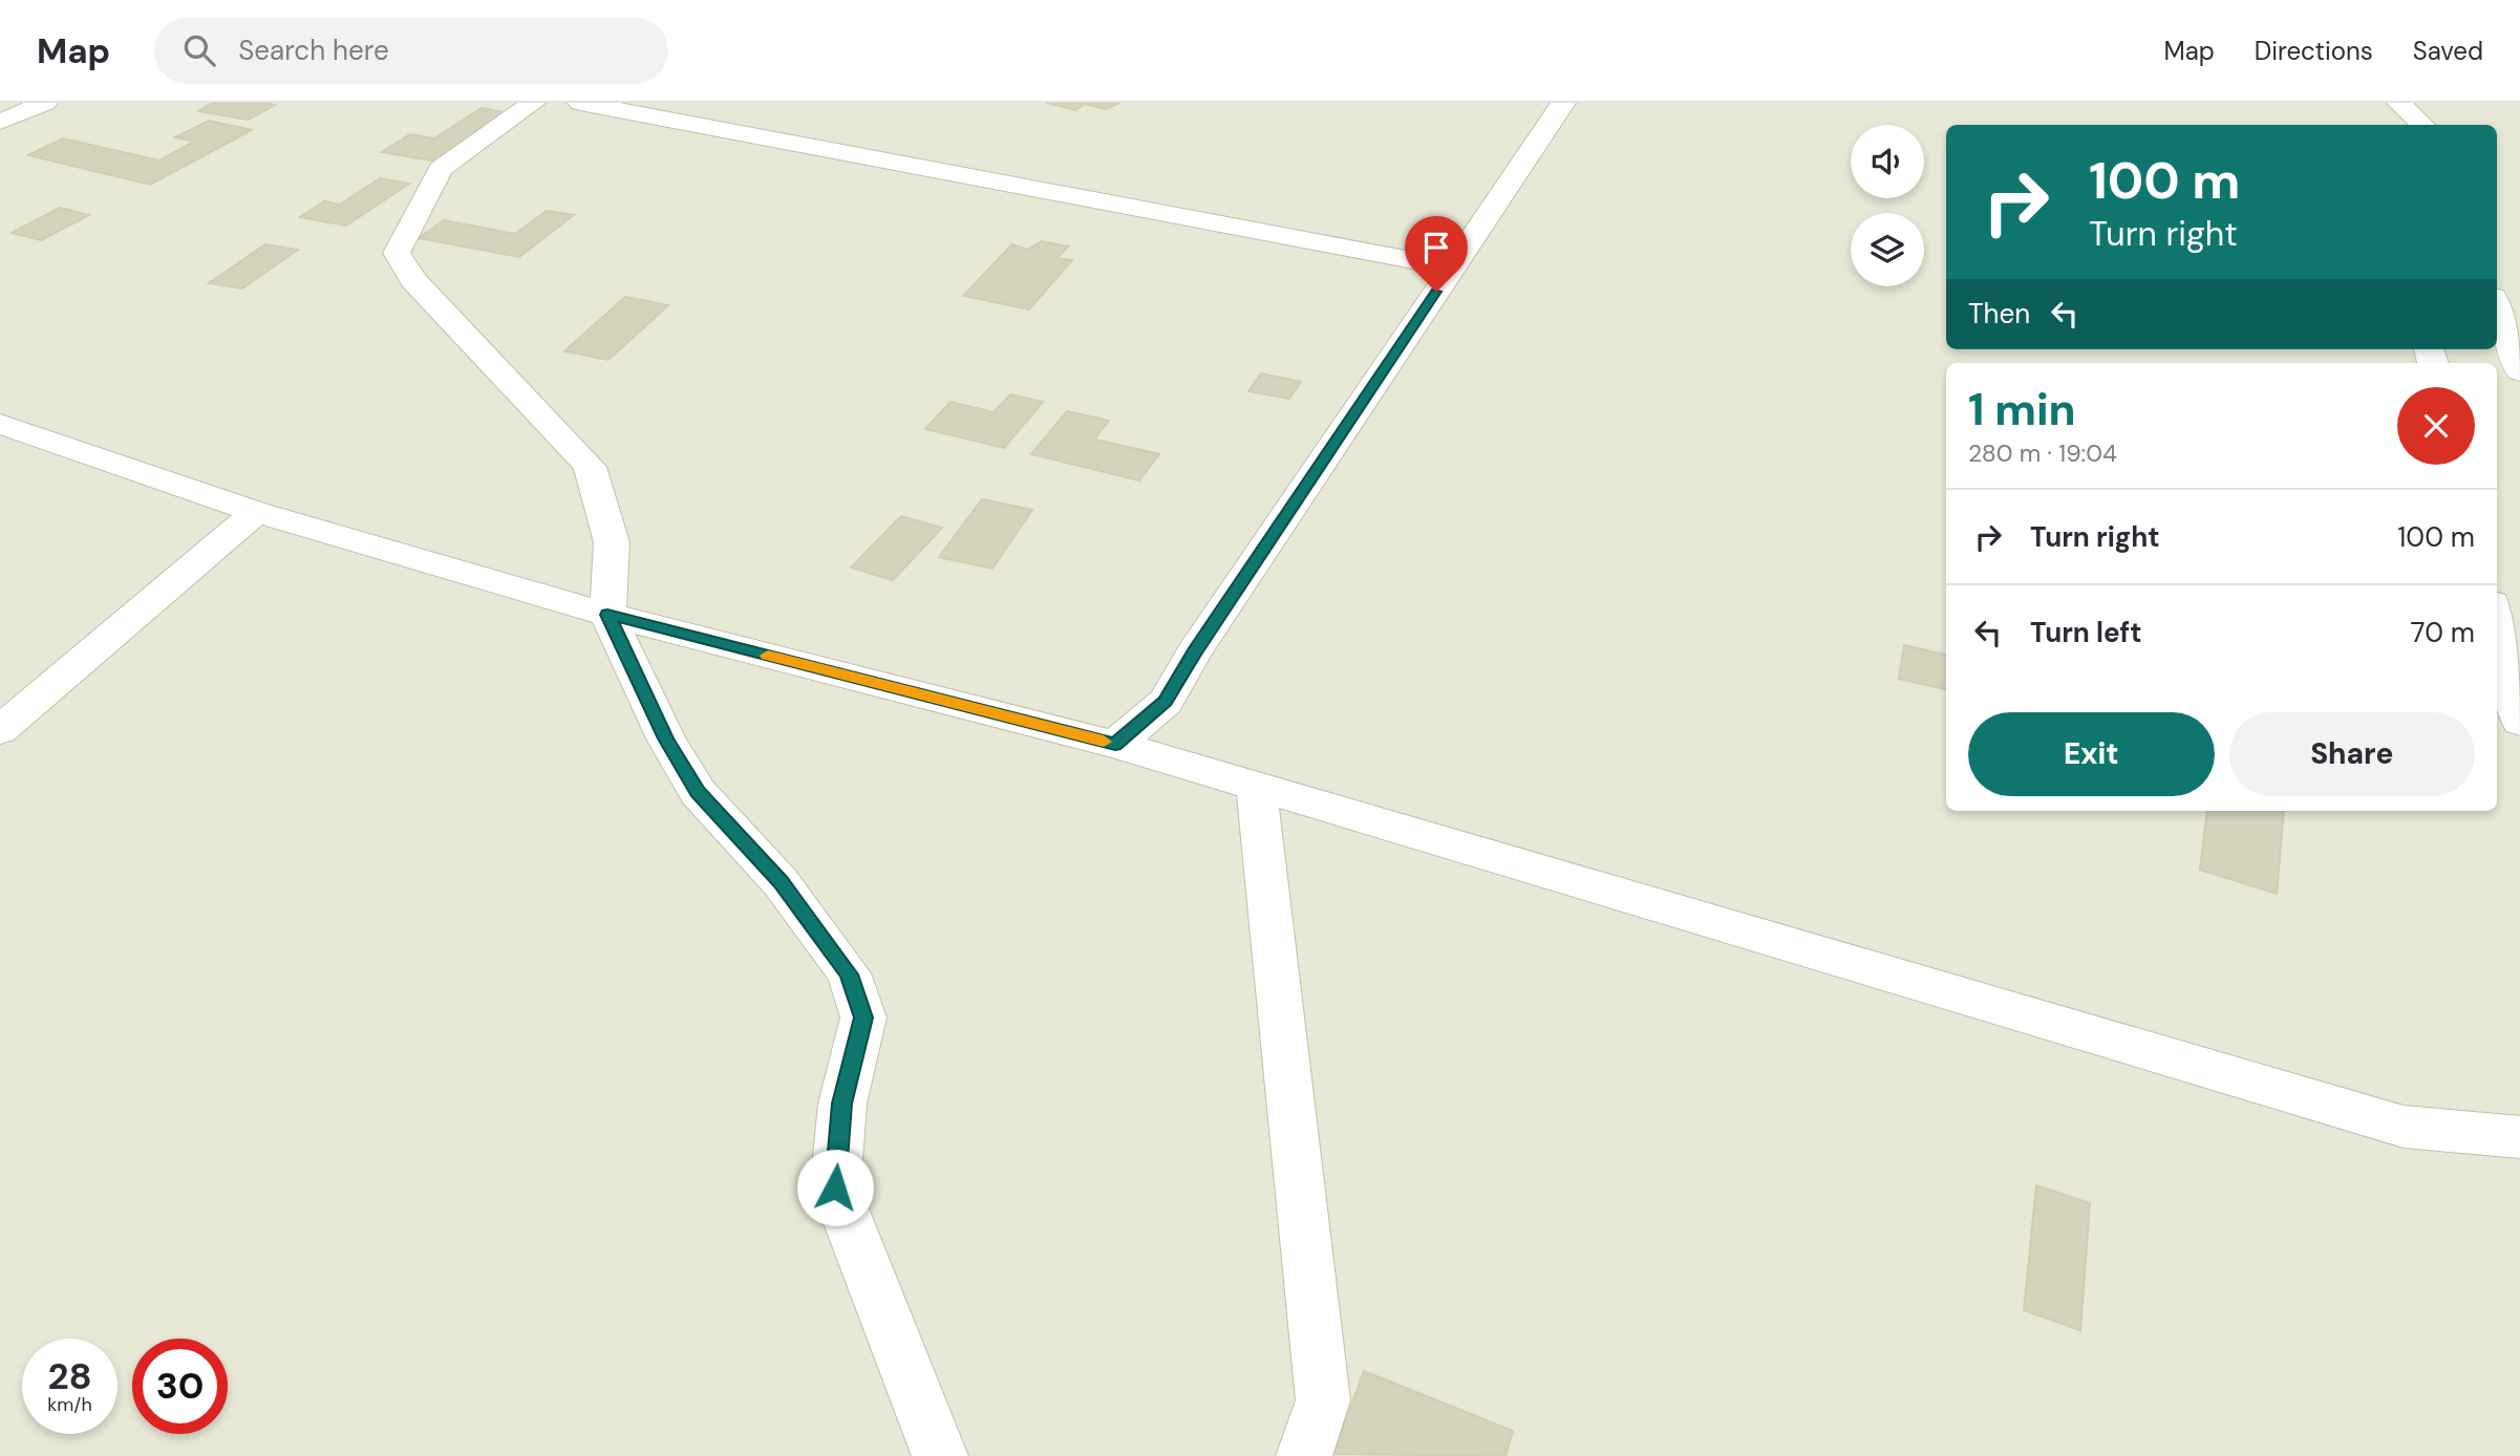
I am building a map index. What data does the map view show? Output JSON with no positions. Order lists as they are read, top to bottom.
{
  "page": {
    "header": "Map",
    "search": "Search here",
    "nav": ["Map", "Directions", "Saved"],
    "turn": ["100 m", "Turn right"],
    "then": "Then",
    "heading": ["1 min", "280 m · 19:04"],
    "list": [
      {
        "name": "Turn right",
        "value": "100 m"
      },
      {
        "name": "Turn left",
        "value": "70 m"
      }
    ],
    "buttons": ["Exit", "Share"],
    "speed": "28 km/h",
    "limit": "30"
  }
}
